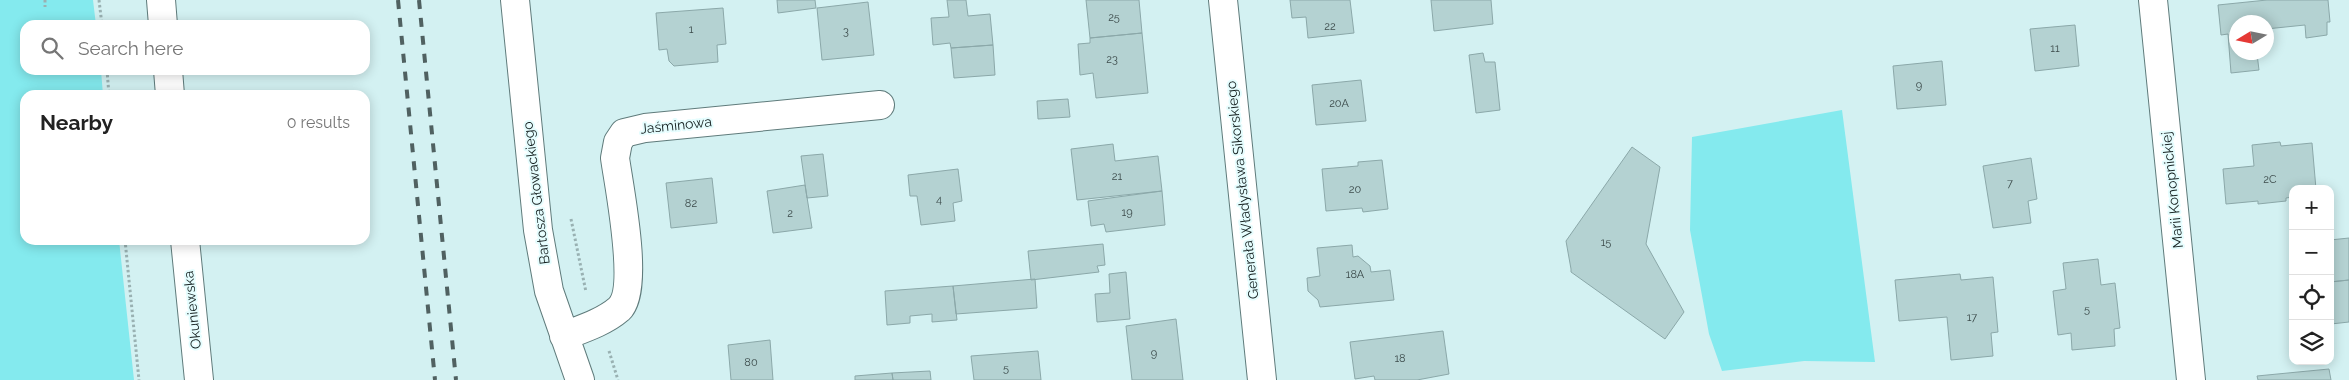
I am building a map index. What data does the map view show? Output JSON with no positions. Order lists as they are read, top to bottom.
{
  "streets": {
    "street": [
      "Jaśminowa",
      "Generała Władysława Sikorskiego",
      "Marii Konopnickiej",
      "Bartosza Głowackiego",
      "Okuniewska"
    ]
  },
  "crossings": [
    ["Jaśminowa", "Bartosza Głowackiego"]
  ],
  "house_numbers": [
    "25",
    "22",
    "1",
    "3",
    "11",
    "23",
    "9",
    "20A",
    "21",
    "2C",
    "7",
    "20",
    "4",
    "82",
    "19",
    "2",
    "15",
    "18A",
    "5",
    "17",
    "9",
    "18",
    "80",
    "5"
  ],
  "north": "left",
  "page": {
    "search": "Search here",
    "heading": ["Nearby", "0 results"],
    "map_buttons": ["+", "−"]
  }
}
